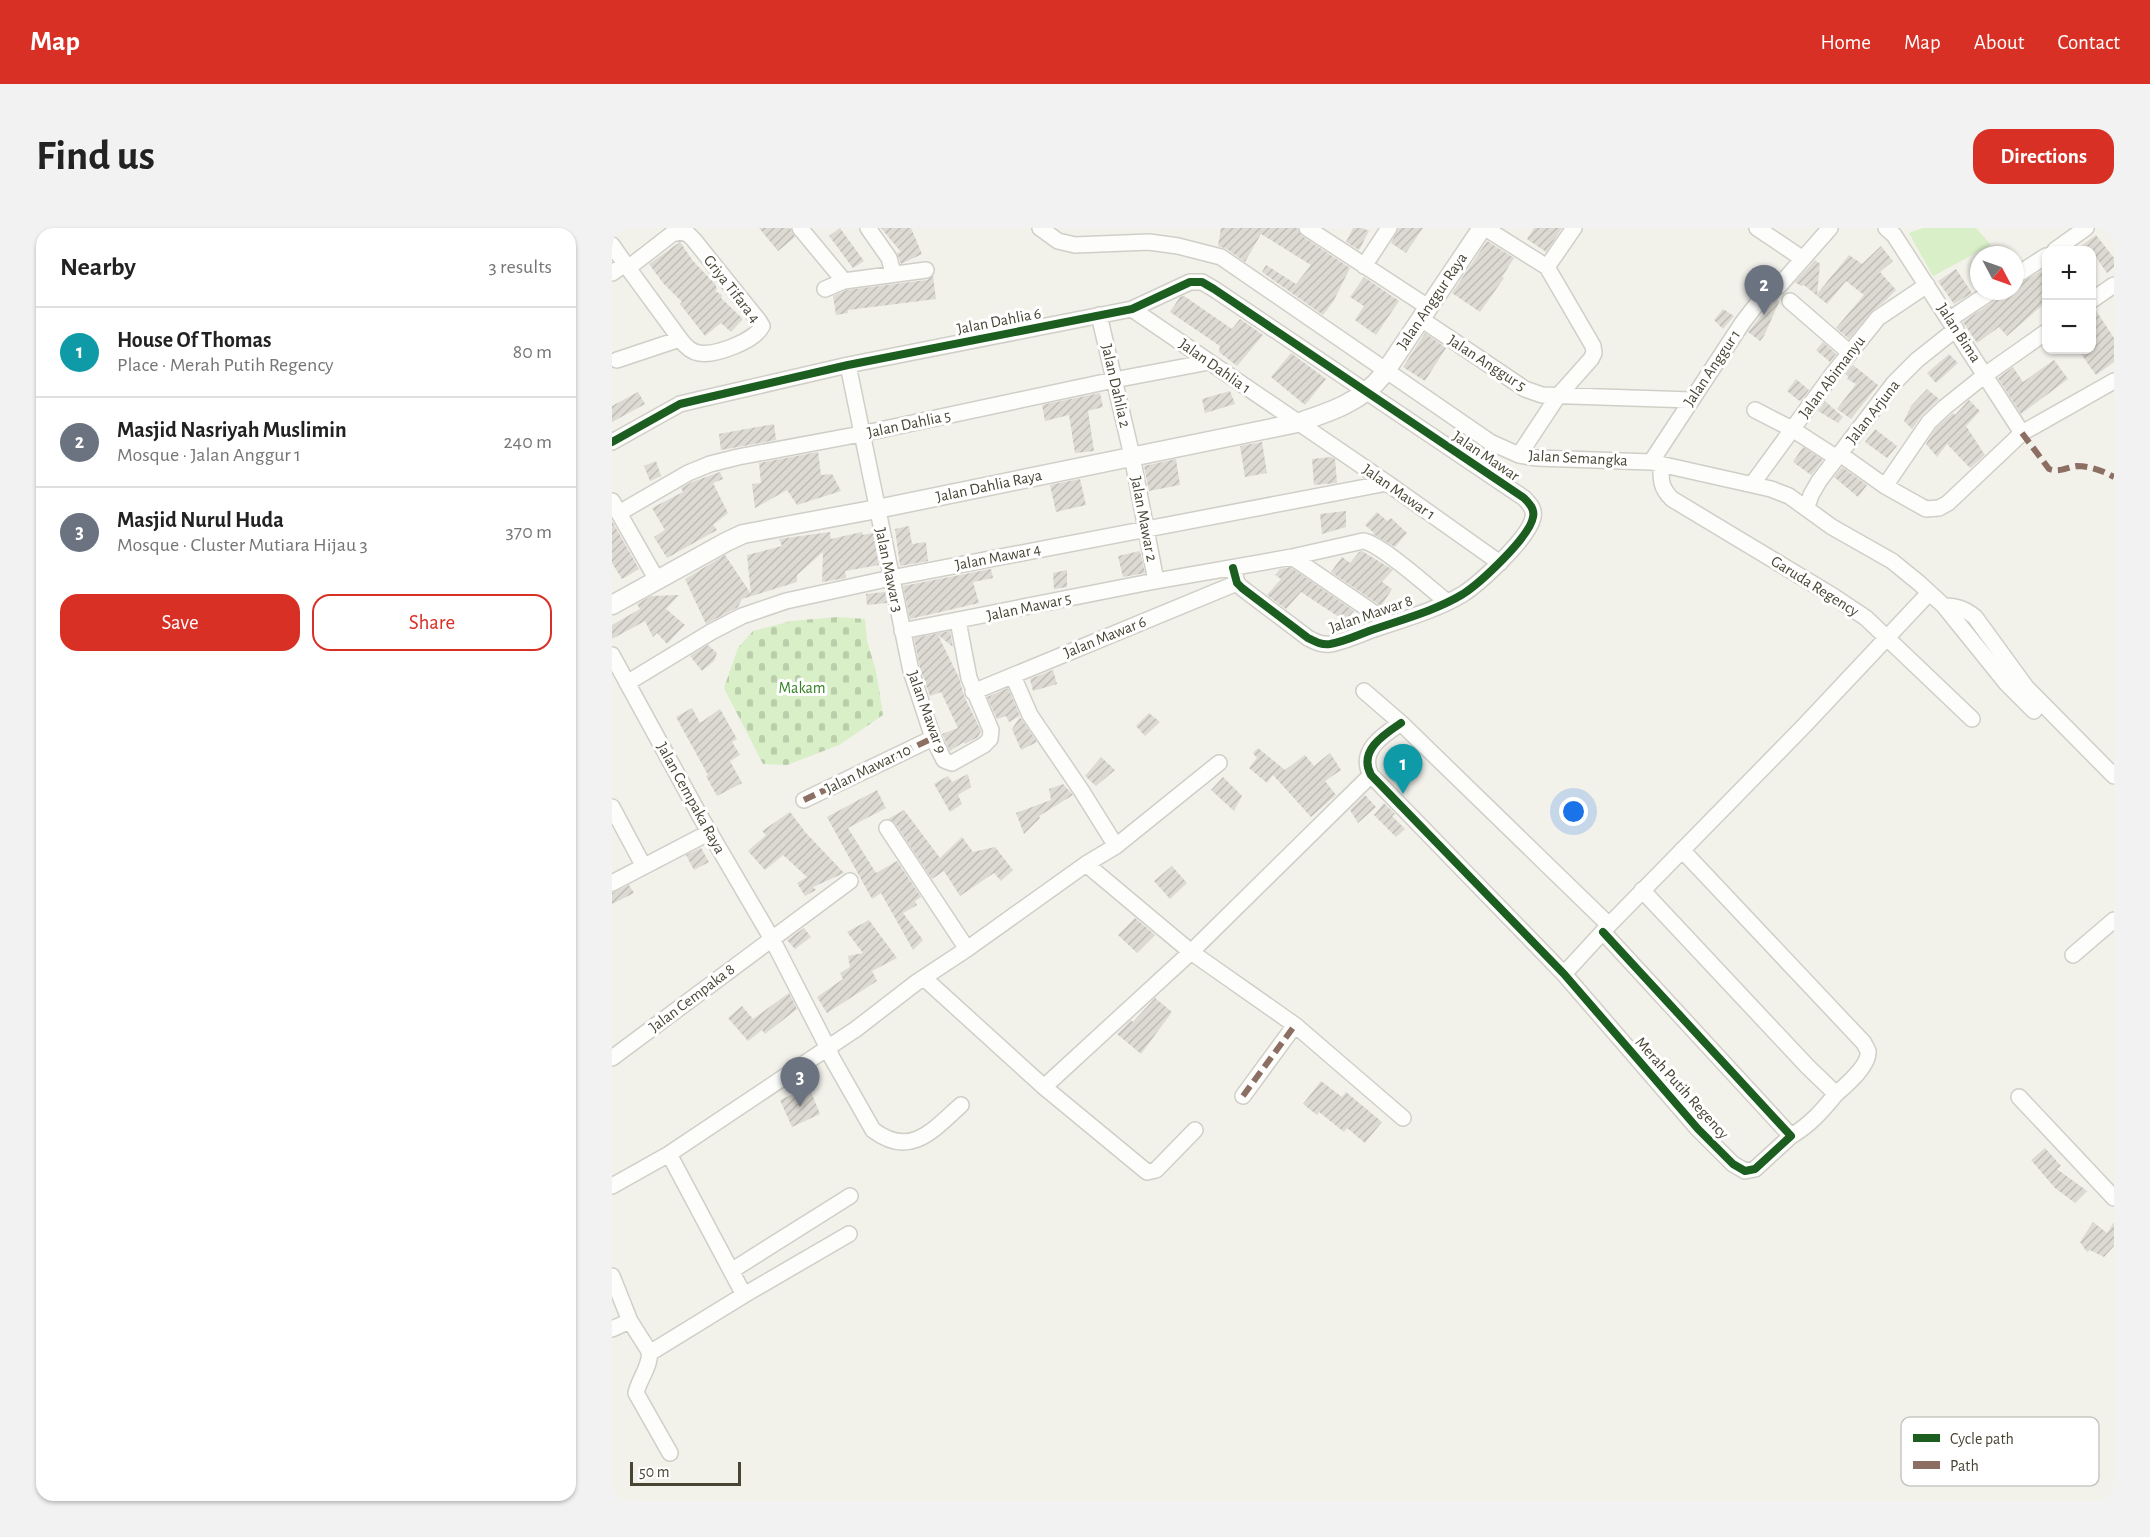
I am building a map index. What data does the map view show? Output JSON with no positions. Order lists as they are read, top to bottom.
{
  "streets": {
    "street": [
      "Griya Tifara 4",
      "Jalan Anggur Raya",
      "Jalan Dahlia 6",
      "Jalan Bima",
      "Jalan Anggur 5",
      "Jalan Dahlia 1",
      "Jalan Anggur 1",
      "Jalan Abimanyu",
      "Jalan Dahlia 2",
      "Jalan Arjuna",
      "Jalan Dahlia 5",
      "Jalan Mawar",
      "Jalan Semangka",
      "Jalan Dahlia Raya",
      "Jalan Mawar 1",
      "Jalan Mawar 2",
      "Jalan Mawar 4",
      "Jalan Mawar 3",
      "Garuda Regency",
      "Jalan Mawar 5",
      "Jalan Mawar 8",
      "Jalan Mawar 6",
      "Jalan Mawar 9",
      "Jalan Mawar 10",
      "Jalan Cempaka Raya",
      "Jalan Cempaka 8",
      "Merah Putih Regency"
    ]
  },
  "crossings": [
    ["Jalan Anggur Raya", "Jalan Dahlia 6"],
    ["Jalan Anggur Raya", "Jalan Anggur 5"],
    ["Jalan Anggur Raya", "Jalan Mawar"],
    ["Jalan Anggur Raya", "Jalan Semangka"],
    ["Jalan Anggur Raya", "Jalan Dahlia Raya"],
    ["Jalan Dahlia 6", "Jalan Dahlia 1"],
    ["Jalan Dahlia 6", "Jalan Dahlia 2"],
    ["Jalan Dahlia 6", "Jalan Mawar"],
    ["Jalan Dahlia 6", "Jalan Semangka"],
    ["Jalan Dahlia 6", "Jalan Dahlia Raya"],
    ["Jalan Dahlia 6", "Jalan Mawar 3"],
    ["Jalan Bima", "Jalan Abimanyu"],
    ["Jalan Bima", "Jalan Arjuna"],
    ["Jalan Anggur 5", "Jalan Anggur 1"],
    ["Jalan Dahlia 1", "Jalan Dahlia 5"],
    ["Jalan Dahlia 1", "Jalan Dahlia Raya"],
    ["Jalan Dahlia 1", "Jalan Mawar 1"],
    ["Jalan Anggur 1", "Jalan Semangka"],
    ["Jalan Anggur 1", "Garuda Regency"],
    ["Jalan Abimanyu", "Jalan Semangka"],
    ["Jalan Dahlia 2", "Jalan Dahlia 5"],
    ["Jalan Dahlia 2", "Jalan Dahlia Raya"],
    ["Jalan Dahlia 2", "Jalan Mawar 2"],
    ["Jalan Arjuna", "Jalan Semangka"],
    ["Jalan Dahlia 5", "Jalan Mawar 3"],
    ["Jalan Mawar", "Jalan Semangka"],
    ["Jalan Mawar", "Jalan Dahlia Raya"],
    ["Jalan Mawar", "Jalan Mawar 1"],
    ["Jalan Mawar", "Jalan Mawar 8"],
    ["Jalan Semangka", "Jalan Dahlia Raya"],
    ["Jalan Semangka", "Garuda Regency"],
    ["Jalan Dahlia Raya", "Jalan Mawar 1"],
    ["Jalan Dahlia Raya", "Jalan Mawar 2"],
    ["Jalan Dahlia Raya", "Jalan Mawar 3"],
    ["Jalan Mawar 1", "Jalan Mawar 4"],
    ["Jalan Mawar 1", "Jalan Mawar 8"],
    ["Jalan Mawar 2", "Jalan Mawar 4"],
    ["Jalan Mawar 2", "Jalan Mawar 5"],
    ["Jalan Mawar 4", "Jalan Mawar 3"],
    ["Jalan Mawar 4", "Jalan Cempaka Raya"],
    ["Jalan Mawar 3", "Jalan Mawar 5"],
    ["Jalan Mawar 3", "Jalan Mawar 9"],
    ["Jalan Mawar 5", "Jalan Mawar 8"],
    ["Jalan Mawar 5", "Jalan Mawar 6"],
    ["Jalan Mawar 5", "Jalan Mawar 9"],
    ["Jalan Mawar 8", "Jalan Mawar 6"],
    ["Jalan Mawar 6", "Jalan Mawar 9"],
    ["Jalan Mawar 9", "Jalan Mawar 10"],
    ["Jalan Cempaka Raya", "Jalan Cempaka 8"]
  ],
  "parks": ["Makam"],
  "legend": ["Cycle path", "Path"],
  "scale_bar": "50 m",
  "north": "bottom right",
  "page": {
    "header": "Map",
    "nav": [
      "Home",
      "Map",
      "About",
      "Contact"
    ],
    "buttons": [
      "Directions",
      ["Save", "Share"]
    ],
    "title": "Find us",
    "heading": ["Nearby", "3 results"],
    "map_buttons": ["+", "−"],
    "pins": ["2", "1", "3"],
    "list": [
      {
        "mark": "1",
        "name": "House Of Thomas",
        "note": "Place · Merah Putih Regency",
        "value": "80 m"
      },
      {
        "mark": "2",
        "name": "Masjid Nasriyah Muslimin",
        "note": "Mosque · Jalan Anggur 1",
        "value": "240 m"
      },
      {
        "mark": "3",
        "name": "Masjid Nurul Huda",
        "note": "Mosque · Cluster Mutiara Hijau 3",
        "value": "370 m"
      }
    ],
    "scale": "50 m"
  }
}
